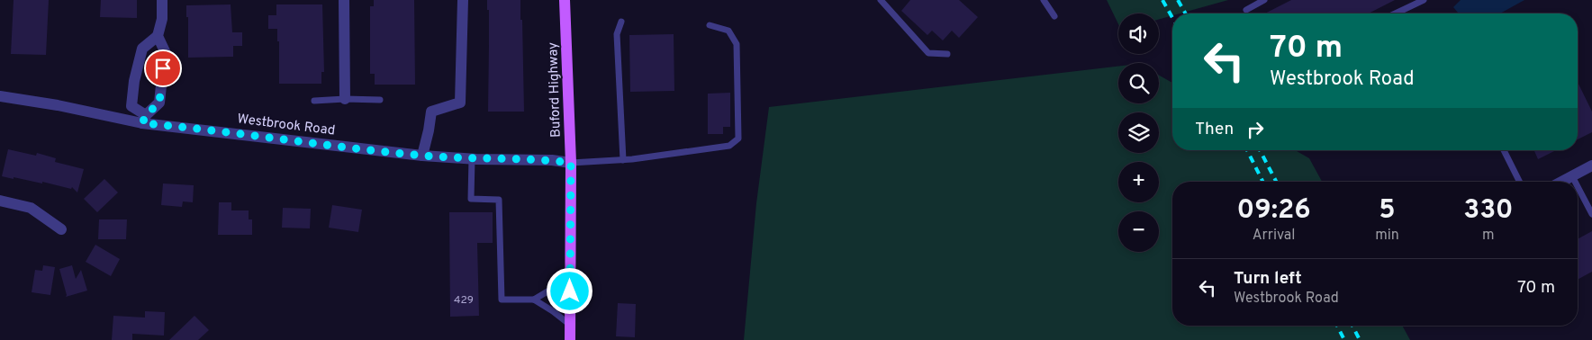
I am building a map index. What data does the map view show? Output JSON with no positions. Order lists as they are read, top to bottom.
{
  "streets": {
    "main road": ["Buford Highway"],
    "street": ["Westbrook Road"]
  },
  "crossings": [
    ["Buford Highway", "Westbrook Road"]
  ],
  "house_numbers": ["429"],
  "page": {
    "map_buttons": ["+", "−"],
    "turn": ["70 m", "Westbrook Road"],
    "then": "Then",
    "eta": [
      "09:26",
      "Arrival",
      "5",
      "min",
      "330",
      "m"
    ],
    "list": [
      {
        "name": "Turn left",
        "note": "Westbrook Road",
        "value": "70 m"
      }
    ]
  }
}
